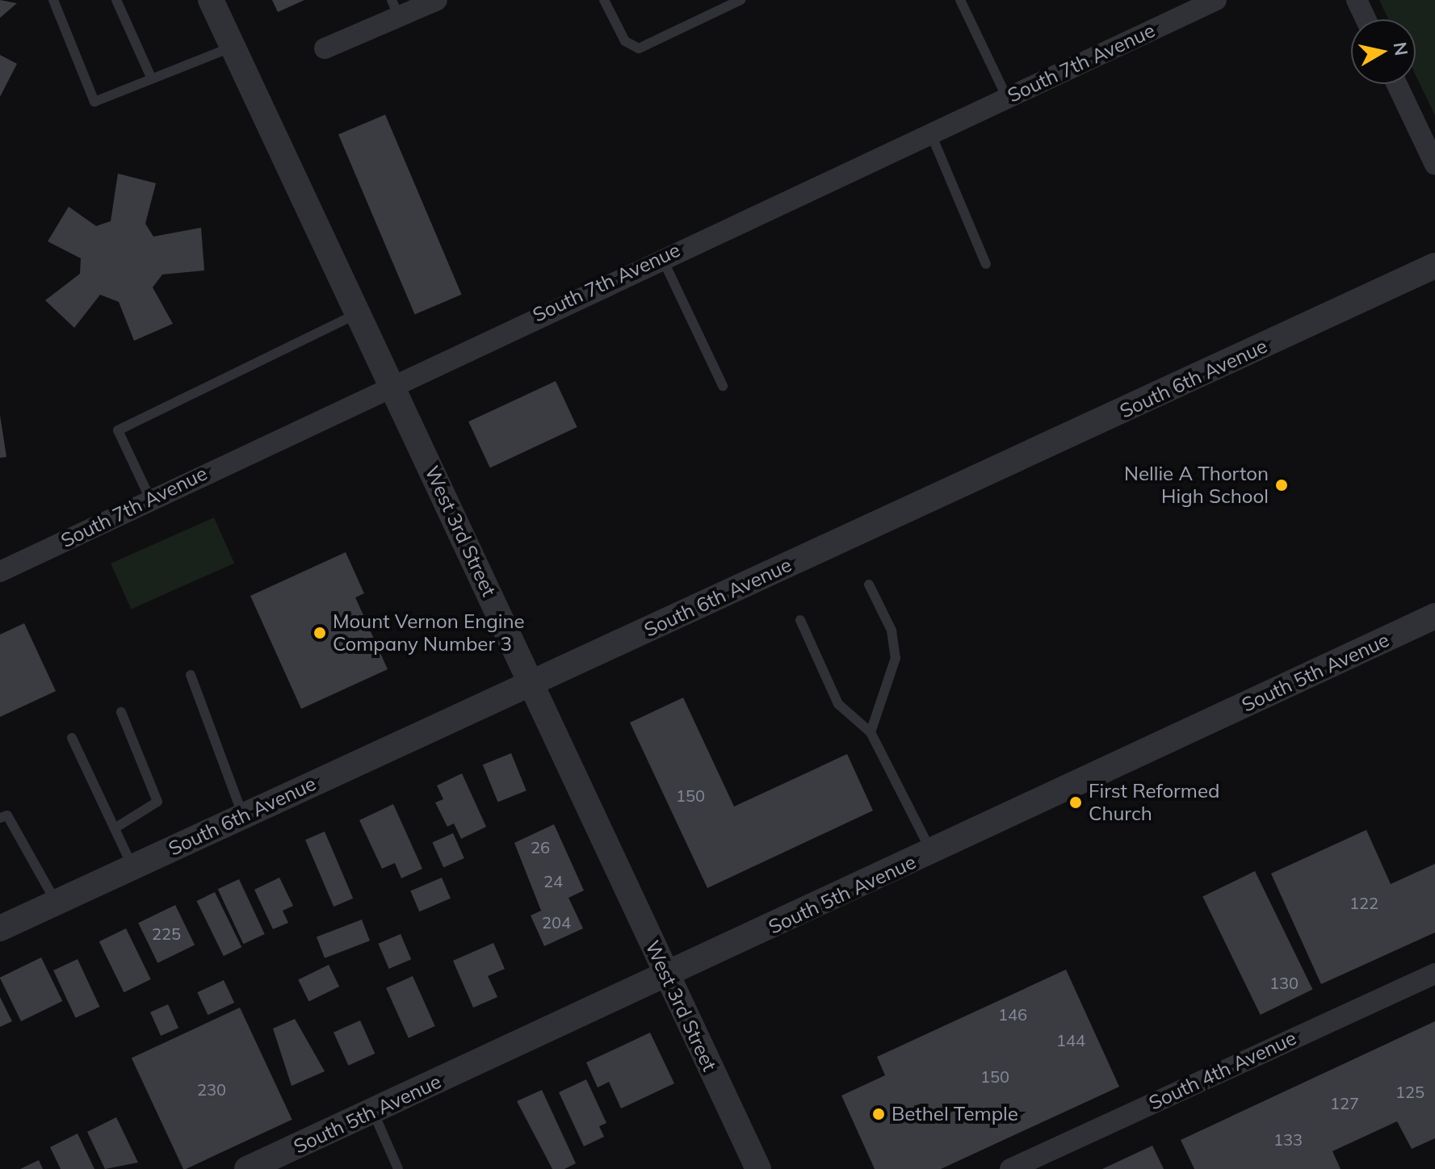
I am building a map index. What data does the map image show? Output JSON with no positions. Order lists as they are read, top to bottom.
{
  "streets": {
    "street": [
      "South 7th Avenue",
      "South 6th Avenue",
      "West 3rd Street",
      "South 5th Avenue",
      "South 4th Avenue"
    ]
  },
  "crossings": [
    ["South 7th Avenue", "West 3rd Street"],
    ["South 6th Avenue", "West 3rd Street"],
    ["West 3rd Street", "South 5th Avenue"]
  ],
  "places": [
    "Nellie A Thorton High School",
    "Mount Vernon Engine Company Number 3",
    "First Reformed Church",
    "Bethel Temple"
  ],
  "house_numbers": [
    "150",
    "26",
    "24",
    "122",
    "204",
    "225",
    "130",
    "146",
    "144",
    "150",
    "230",
    "125",
    "127",
    "133"
  ],
  "north": "right"
}
